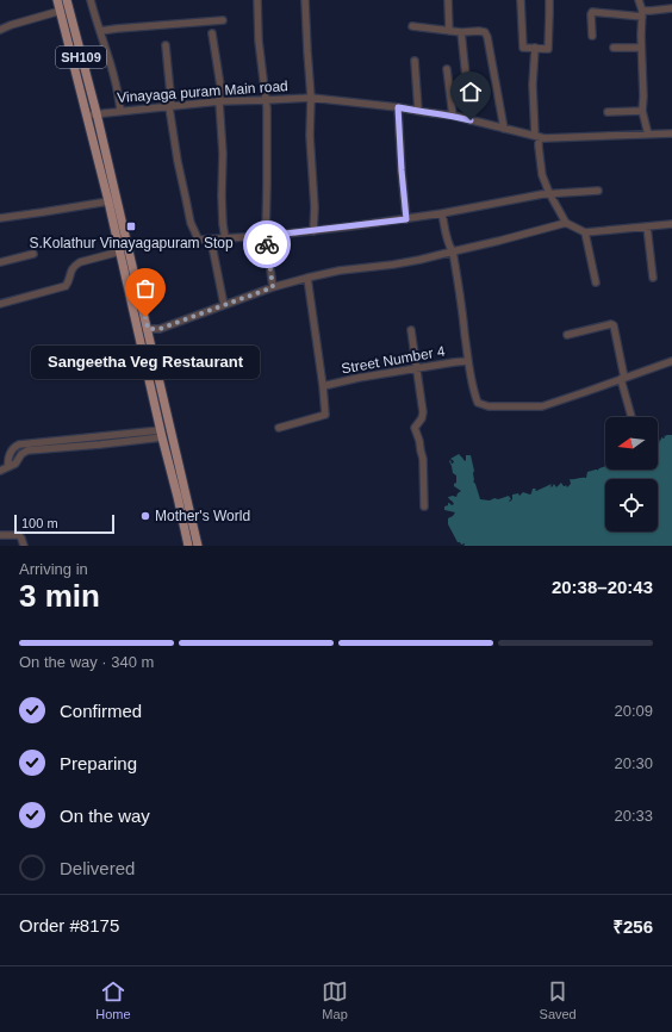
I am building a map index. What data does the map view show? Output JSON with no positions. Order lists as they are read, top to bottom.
{
  "streets": {
    "main road": ["SH109"],
    "street": ["Vinayaga puram Main road", "Street Number 4"]
  },
  "crossings": [
    ["SH109", "Vinayaga puram Main road"]
  ],
  "places": {
    "transit": ["S.Kolathur Vinayagapuram Stop"],
    "other": ["Sangeetha Veg Restaurant", "Mother's World"]
  },
  "scale_bar": "100 m",
  "north": "left",
  "page": {
    "bubble": "Sangeetha Veg Restaurant",
    "scale": "100 m",
    "heading": ["3 min", "Arriving in", "20:38–20:43"],
    "panel": ["Order #8175", "₹256"],
    "bar": "On the way · 340 m",
    "list": [
      ["Confirmed", "20:09"],
      ["Preparing", "20:30"],
      ["On the way", "20:33"],
      "Delivered"
    ],
    "tabs": ["Home", "Map", "Saved"]
  }
}
